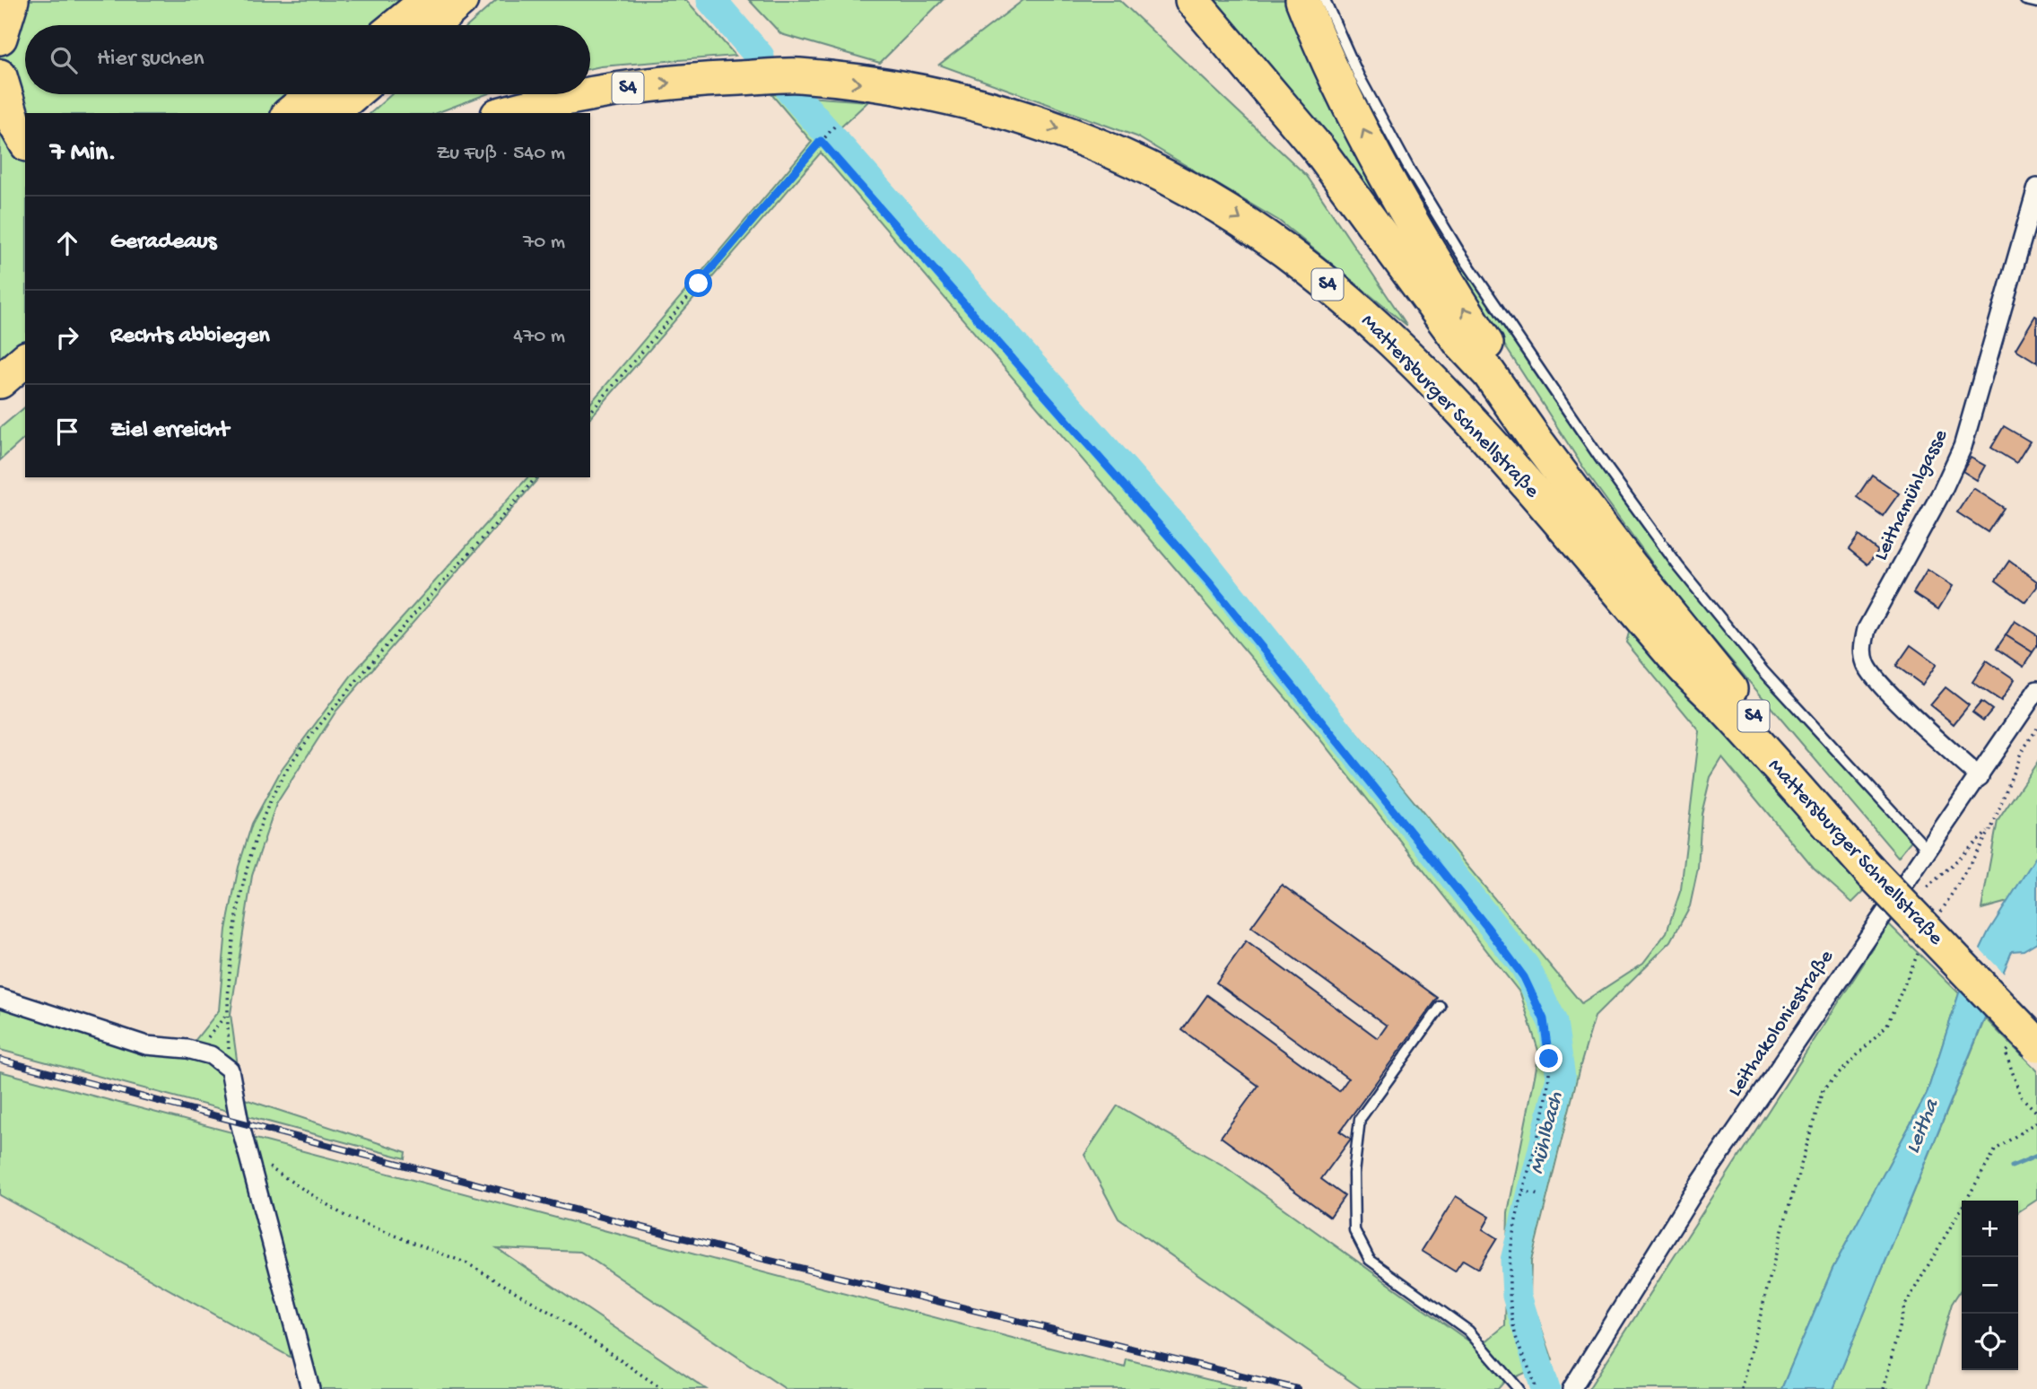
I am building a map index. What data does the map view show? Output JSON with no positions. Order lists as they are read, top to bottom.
{
  "streets": {
    "highway": ["S4", "Mattersburger Schnellstraße"],
    "street": ["Leithamühlgasse", "Leithakoloniestraße"]
  },
  "crossings": [
    ["Leithamühlgasse", "Leithakoloniestraße"]
  ],
  "one_way": ["Mattersburger Schnellstraße"],
  "water": ["Leitha", "Mühlbach"],
  "page": {
    "search": "Hier suchen",
    "heading": ["7 Min.", "Zu Fuß · 540 m"],
    "list": [
      ["Geradeaus", "70 m"],
      ["Rechts abbiegen", "470 m"],
      "Ziel erreicht"
    ],
    "map_buttons": ["+", "−"]
  }
}
